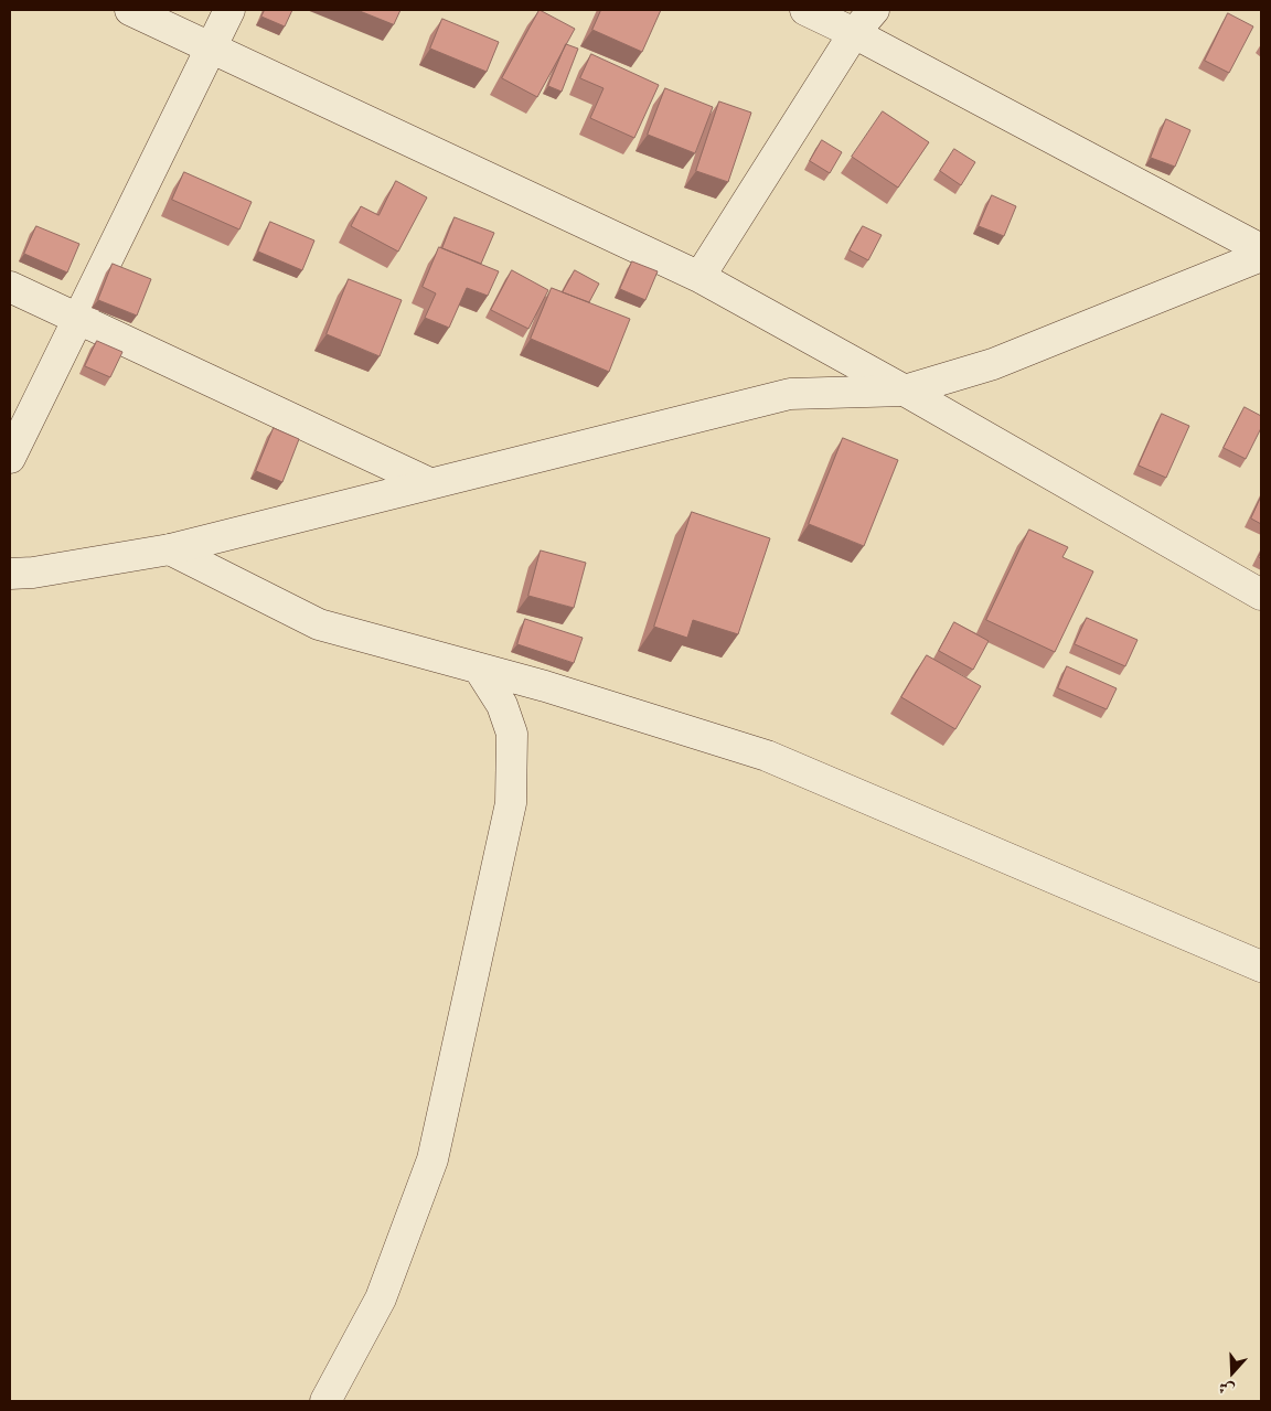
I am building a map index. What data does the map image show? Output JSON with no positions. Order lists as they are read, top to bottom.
{
  "north": "bottom"
}
